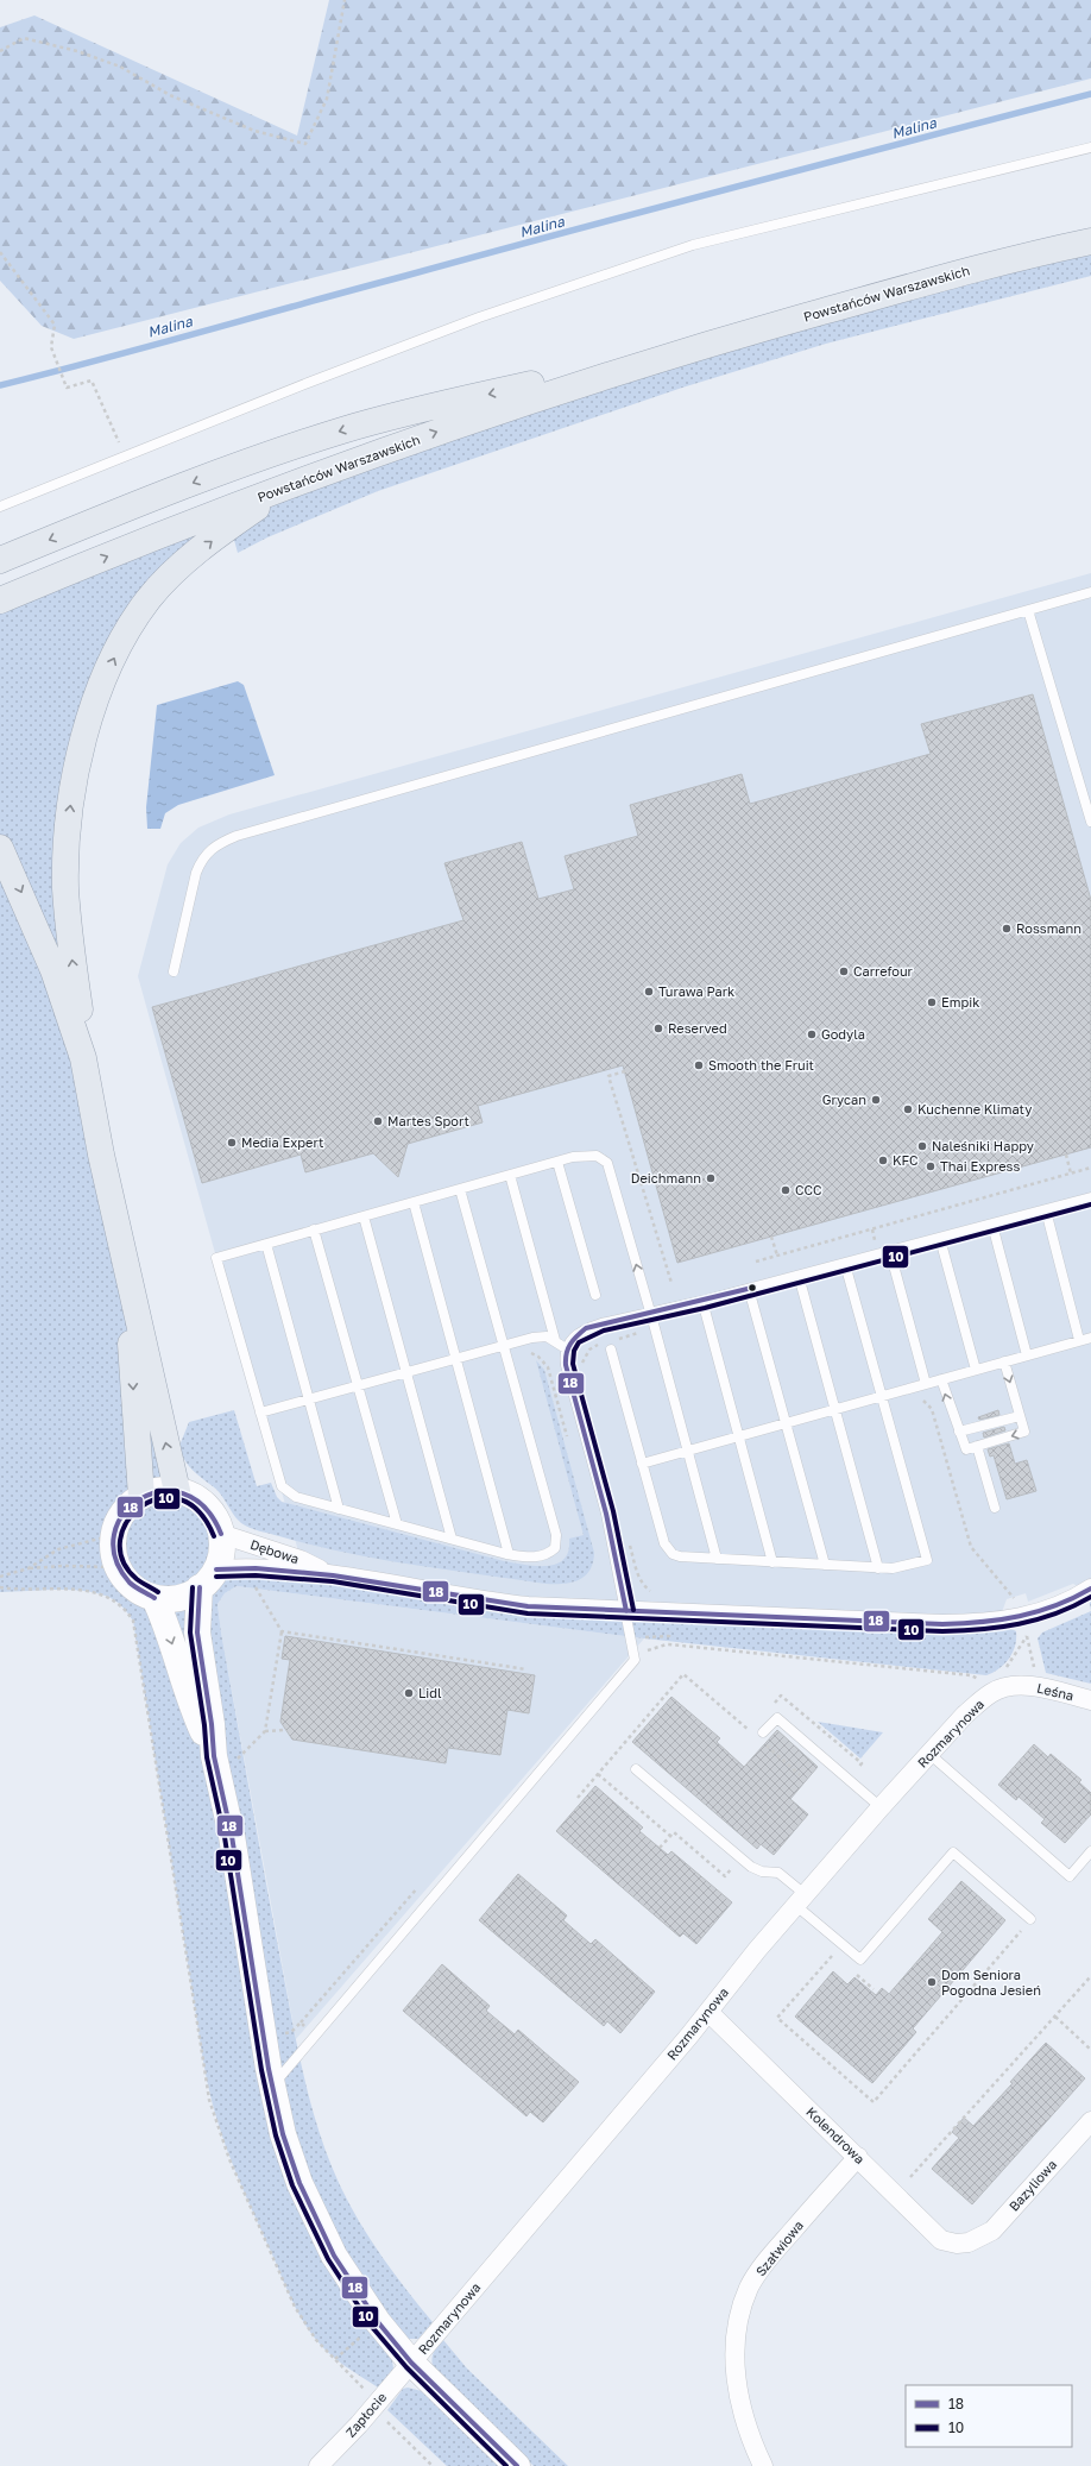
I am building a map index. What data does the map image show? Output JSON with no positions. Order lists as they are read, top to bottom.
{
  "streets": {
    "main road": ["Powstańców Warszawskich"],
    "street": [
      "Dębowa",
      "Leśna",
      "Rozmarynowa",
      "Kolendrowa",
      "Bazyliowa",
      "Szałwiowa",
      "Zapłocie"
    ]
  },
  "crossings": [
    ["Leśna", "Rozmarynowa"],
    ["Rozmarynowa", "Kolendrowa"],
    ["Rozmarynowa", "Zapłocie"],
    ["Kolendrowa", "Bazyliowa"],
    ["Kolendrowa", "Szałwiowa"]
  ],
  "water": ["Malina"],
  "places": [
    "Rossmann",
    "Carrefour",
    "Turawa Park",
    "Empik",
    "Reserved",
    "Godyla",
    "Smooth the Fruit",
    "Grycan",
    "Kuchenne Klimaty",
    "Martes Sport",
    "Media Expert",
    "Naleśniki Happy",
    "KFC",
    "Thai Express",
    "Deichmann",
    "CCC",
    "Lidl",
    "Dom Seniora Pogodna Jesień"
  ],
  "lines": ["transit line 10", "transit line 18"],
  "legend": ["18", "10"]
}
